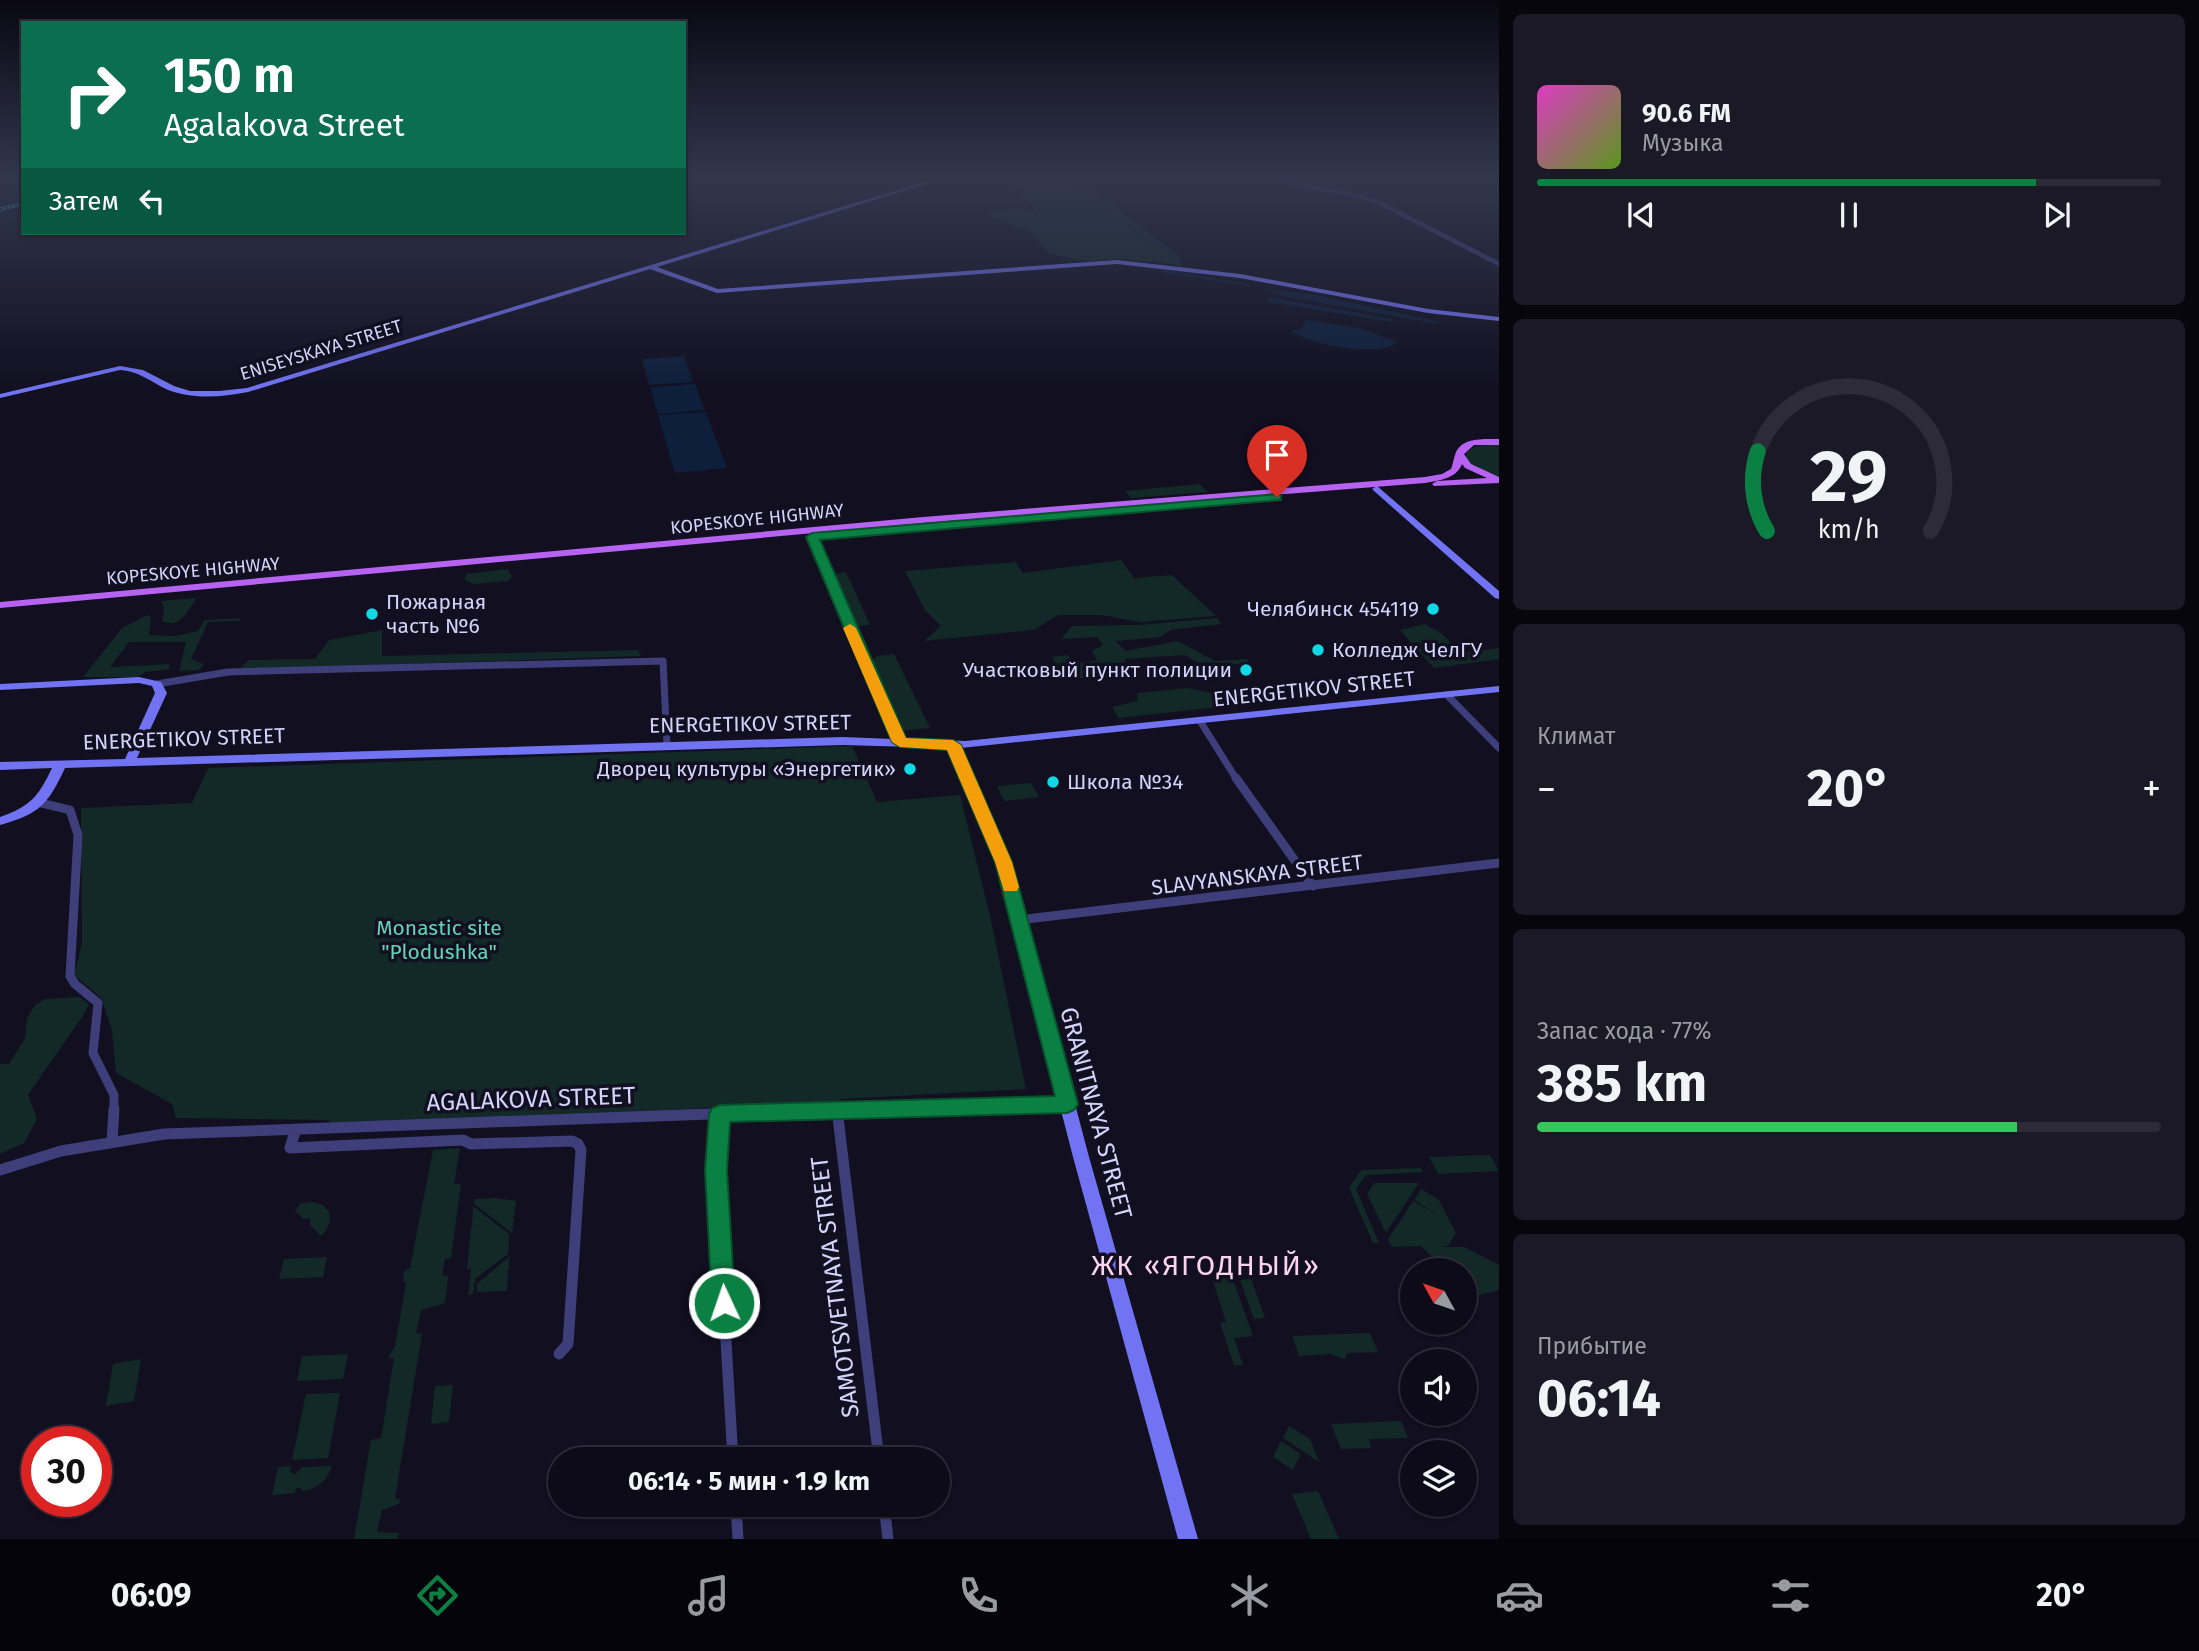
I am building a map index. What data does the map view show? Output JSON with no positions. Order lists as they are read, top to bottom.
{
  "streets": {
    "main road": ["KOPESKOYE HIGHWAY"],
    "street": [
      "ENISEYSKAYA STREET",
      "ENERGETIKOV STREET",
      "SLAVYANSKAYA STREET",
      "AGALAKOVA STREET",
      "GRANITNAYA STREET",
      "SAMOTSVETNAYA STREET"
    ]
  },
  "crossings": [
    ["ENERGETIKOV STREET", "GRANITNAYA STREET"],
    ["SLAVYANSKAYA STREET", "GRANITNAYA STREET"],
    ["AGALAKOVA STREET", "GRANITNAYA STREET"],
    ["AGALAKOVA STREET", "SAMOTSVETNAYA STREET"]
  ],
  "districts": ["ЖК «ЯГОДНЫЙ»"],
  "parks": ["Monastic site \"Plodushka\""],
  "places": [
    "Челябинск 454119",
    "Пожарная часть №6",
    "Колледж ЧелГУ",
    "Участковый пункт полиции",
    "Дворец культуры «Энергетик»",
    "Школа №34"
  ],
  "north": "top left",
  "page": {
    "turn": ["150 m", "Agalakova Street"],
    "song": ["90.6 FM", "Музыка"],
    "then": "Затем",
    "tile": [
      "Климат",
      ["Запас хода · 77%", "385 km"],
      ["Прибытие", "06:14"]
    ],
    "heat": ["−", "20°", "+"],
    "limit": "30",
    "trip": "06:14 · 5 мин · 1.9 km",
    "tabs": ["06:09", "20°"],
    "gauge": ["29", "km/h"]
  }
}
